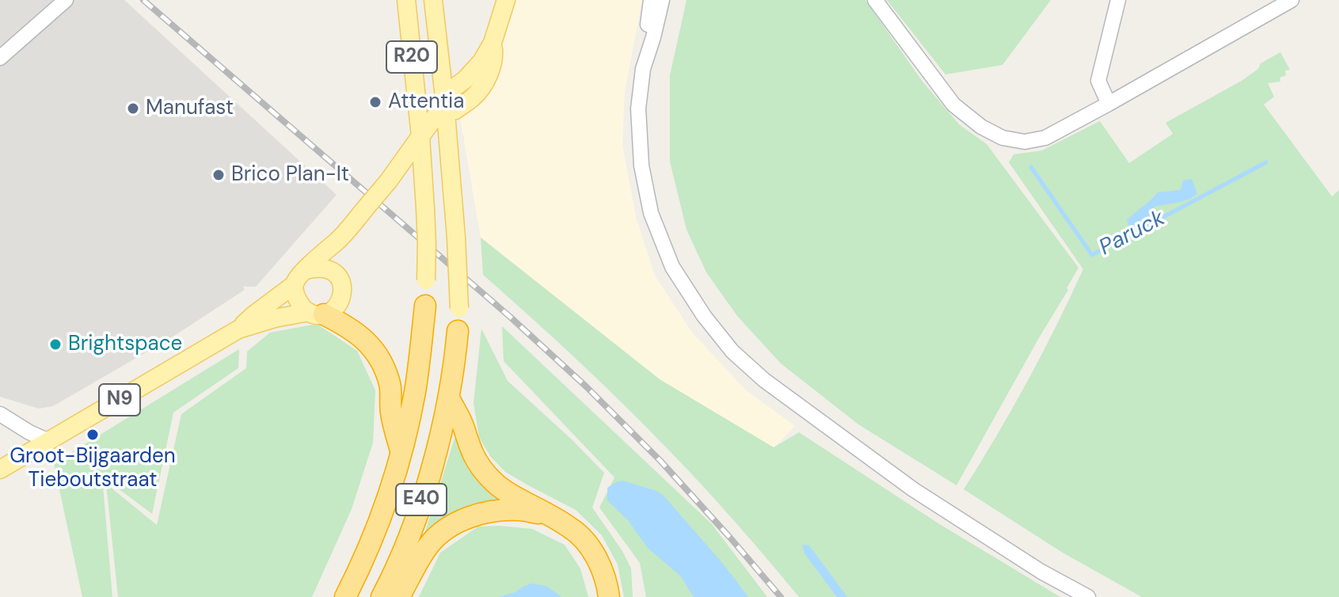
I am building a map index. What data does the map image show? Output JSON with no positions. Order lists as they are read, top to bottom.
{
  "streets": {
    "highway": ["E40"],
    "main road": ["R20", "N9"]
  },
  "crossings": [
    ["R20", "E40"]
  ],
  "water": ["Paruck"],
  "places": [
    "Attentia",
    "Manufast",
    "Brico Plan-It",
    "Brightspace",
    "Groot-Bijgaarden Tieboutstraat"
  ]
}
